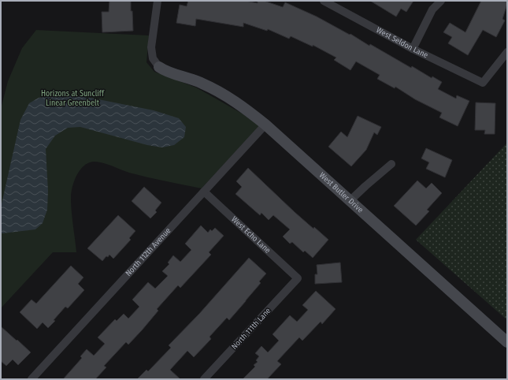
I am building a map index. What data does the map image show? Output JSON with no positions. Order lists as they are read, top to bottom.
{
  "streets": {
    "street": [
      "West Seldon Lane",
      "West Butler Drive",
      "West Echo Lane",
      "North 112th Avenue",
      "North 111th Lane"
    ]
  },
  "crossings": [
    ["West Butler Drive", "North 112th Avenue"],
    ["West Echo Lane", "North 112th Avenue"],
    ["West Echo Lane", "North 111th Lane"]
  ],
  "parks": ["Horizons at Suncliff Linear Greenbelt"]
}
